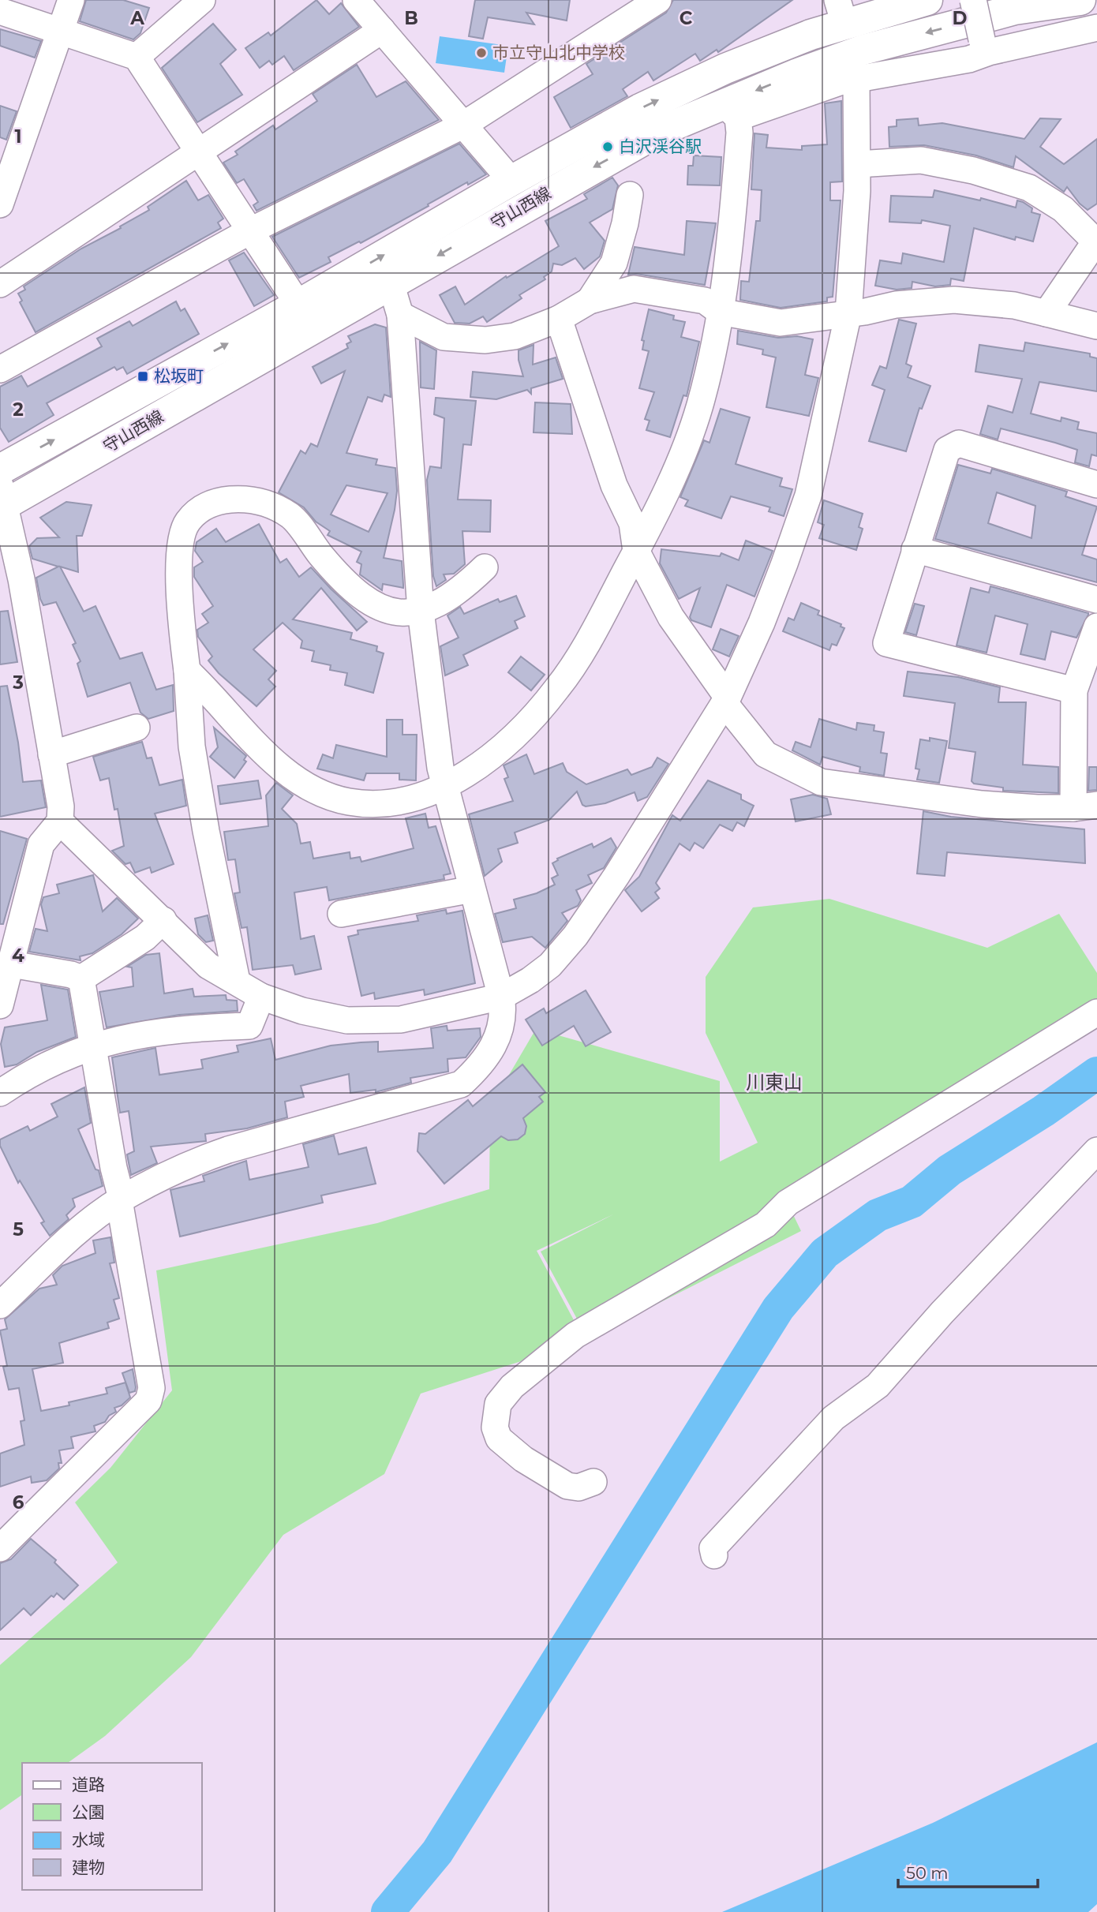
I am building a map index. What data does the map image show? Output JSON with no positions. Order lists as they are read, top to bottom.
{
  "streets": {
    "main road": ["守山西線"]
  },
  "districts": ["川東山"],
  "places": {
    "other": ["市立守山北中学校", "白沢渓谷駅"],
    "transit": ["松坂町"]
  },
  "legend": [
    "道路",
    "公園",
    "水域",
    "建物"
  ],
  "scale_bar": "50 m",
  "grid": {
    "columns": [
      "A",
      "B",
      "C",
      "D"
    ],
    "rows": [
      "1",
      "2",
      "3",
      "4",
      "5",
      "6"
    ]
  }
}
